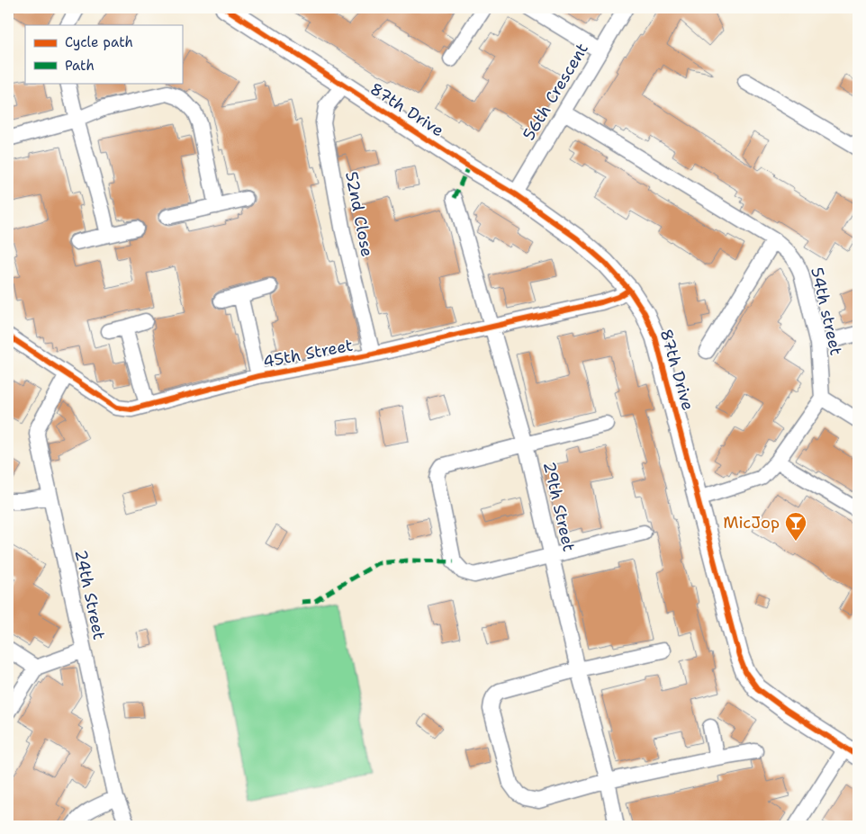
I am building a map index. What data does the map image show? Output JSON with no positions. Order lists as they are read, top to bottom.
{
  "streets": {
    "street": [
      "56th Crescent",
      "87th Drive",
      "52nd Close",
      "54th street",
      "45th Street",
      "29th Street",
      "24th Street"
    ]
  },
  "crossings": [
    ["56th Crescent", "87th Drive"],
    ["56th Crescent", "54th street"],
    ["87th Drive", "52nd Close"],
    ["87th Drive", "45th Street"],
    ["52nd Close", "45th Street"],
    ["45th Street", "29th Street"],
    ["45th Street", "24th Street"]
  ],
  "places": {
    "bar": ["MicJop"]
  },
  "legend": ["Cycle path", "Path"]
}
